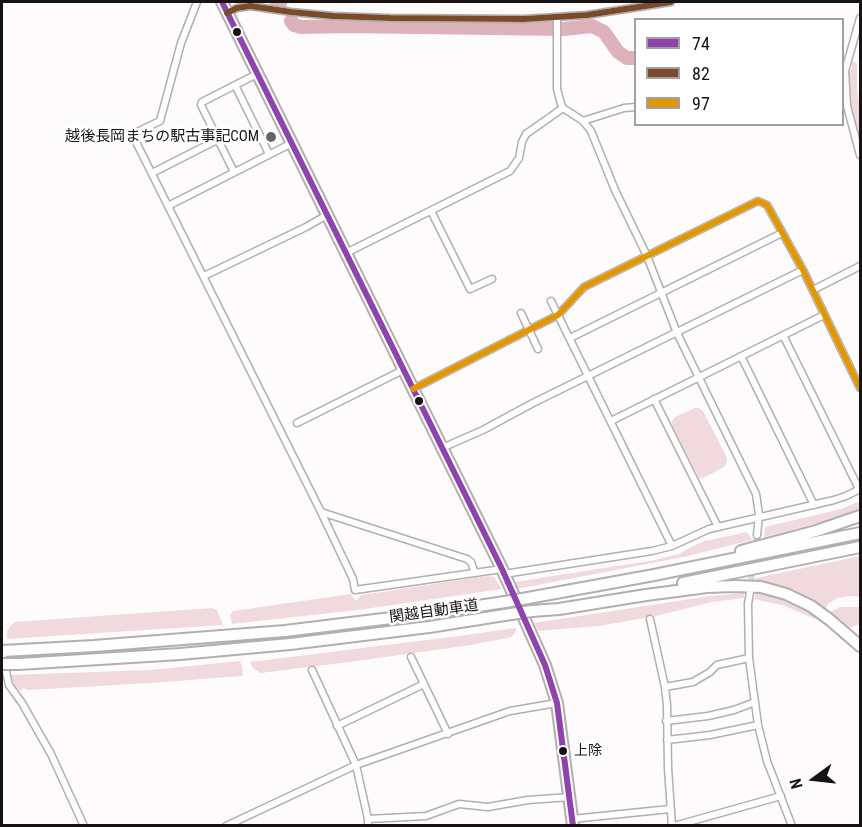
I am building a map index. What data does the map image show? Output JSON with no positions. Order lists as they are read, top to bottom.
{
  "streets": {
    "highway": ["関越自動車道"]
  },
  "places": ["越後長岡まちの駅古事記COM", "上除"],
  "lines": ["transit line 74", "transit line 82", "transit line 97"],
  "legend": ["74", "82", "97"],
  "north": "left"
}
